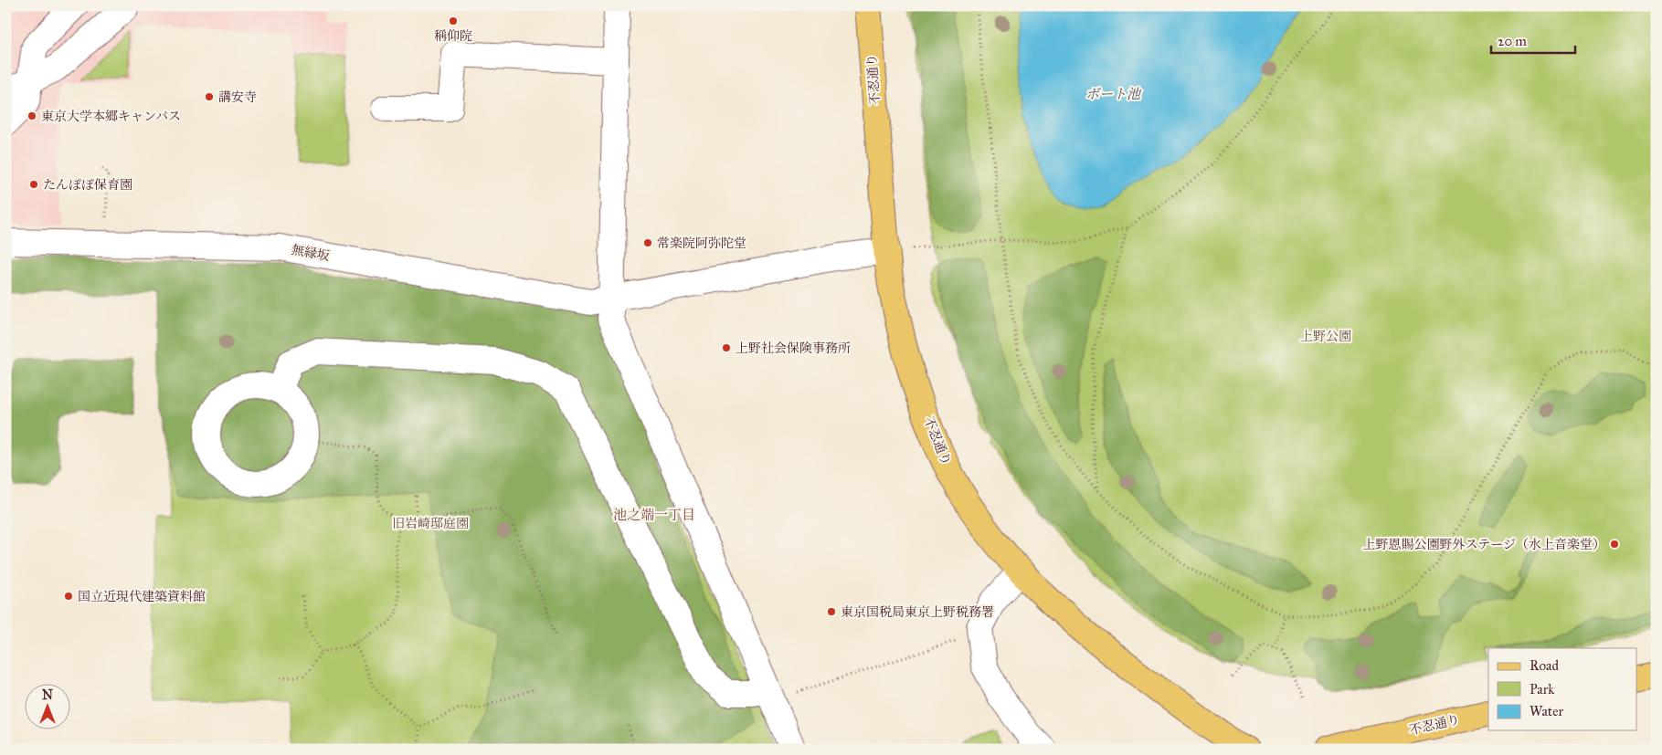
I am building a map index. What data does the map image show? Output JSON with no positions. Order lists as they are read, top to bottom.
{
  "streets": {
    "main road": ["不忍通り"],
    "street": ["無縁坂"]
  },
  "crossings": [
    ["不忍通り", "無縁坂"]
  ],
  "districts": ["池之端一丁目"],
  "water": ["ボート池"],
  "parks": ["上野公園", "旧岩崎邸庭園"],
  "places": [
    "稱仰院",
    "講安寺",
    "東京大学本郷キャンパス",
    "たんぽぽ保育園",
    "常楽院阿弥陀堂",
    "上野社会保険事務所",
    "上野恩賜公園野外ステージ（水上音楽堂）",
    "国立近現代建築資料館",
    "東京国税局東京上野税務署"
  ],
  "legend": ["Road", "Park", "Water"],
  "scale_bar": "20 m",
  "north": "top"
}
